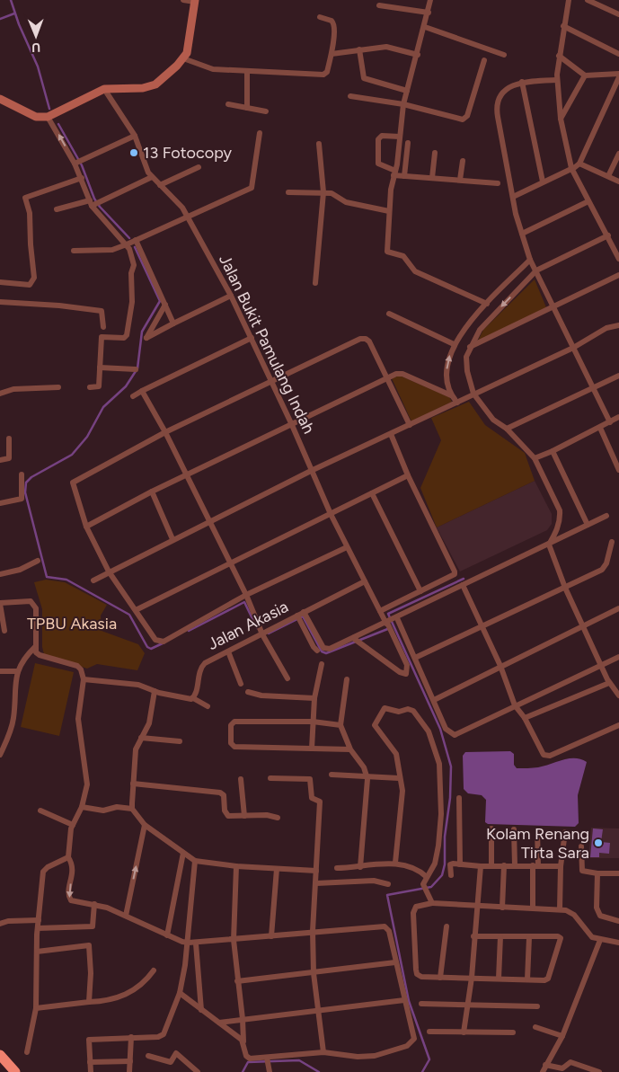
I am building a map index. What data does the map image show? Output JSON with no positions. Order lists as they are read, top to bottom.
{
  "streets": {
    "street": ["Jalan Bukit Pamulang Indah", "Jalan Akasia"]
  },
  "crossings": [
    ["Jalan Bukit Pamulang Indah", "Jalan Akasia"]
  ],
  "parks": ["TPBU Akasia"],
  "places": ["13 Fotocopy", "Kolam Renang Tirta Sara"],
  "north": "bottom"
}
